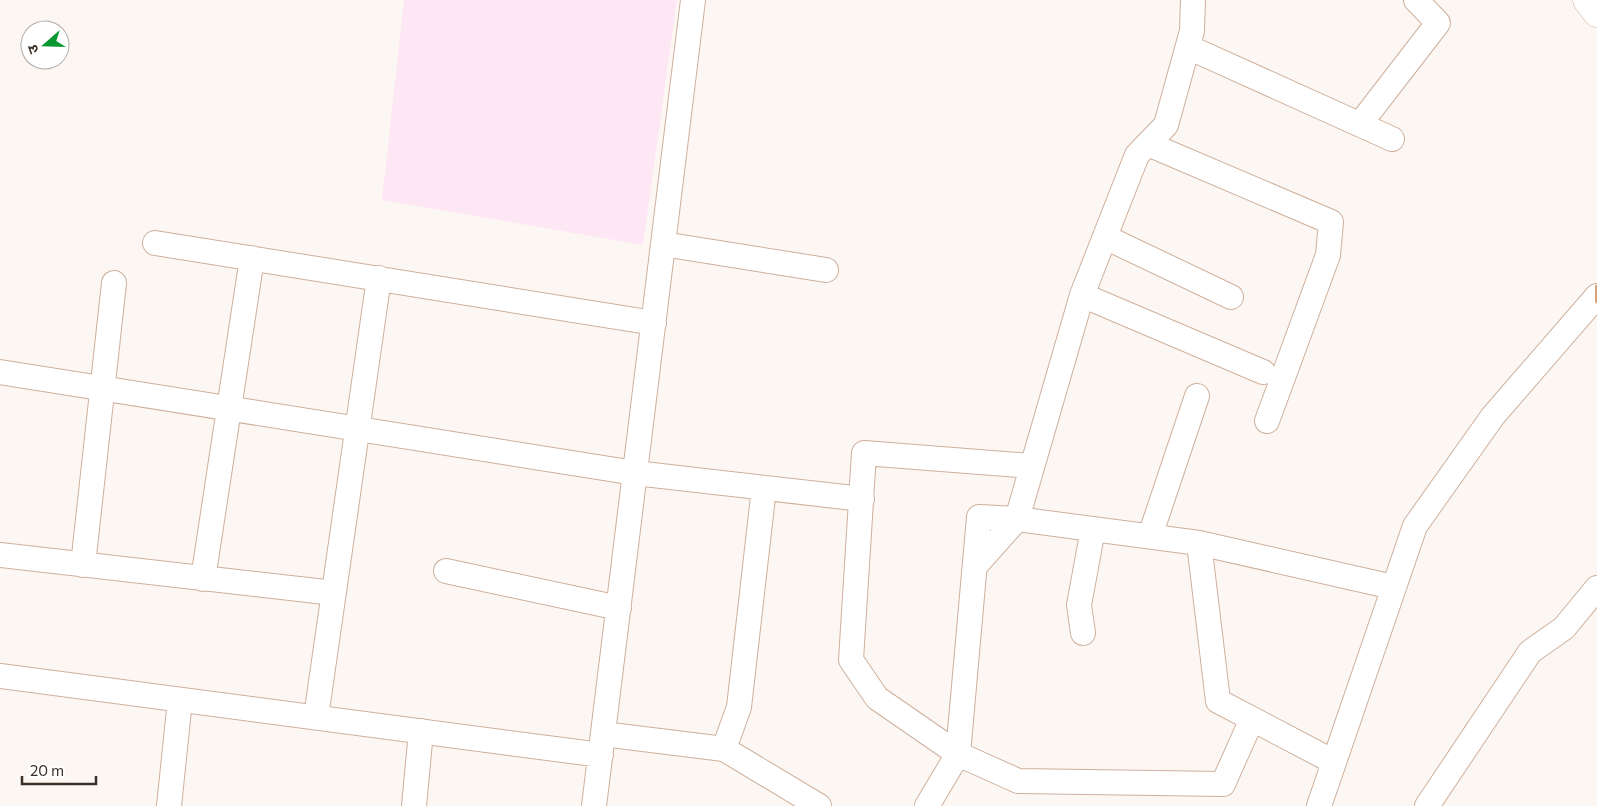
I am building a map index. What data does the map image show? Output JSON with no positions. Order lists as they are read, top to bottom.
{
  "scale_bar": "20 m",
  "north": "left"
}
